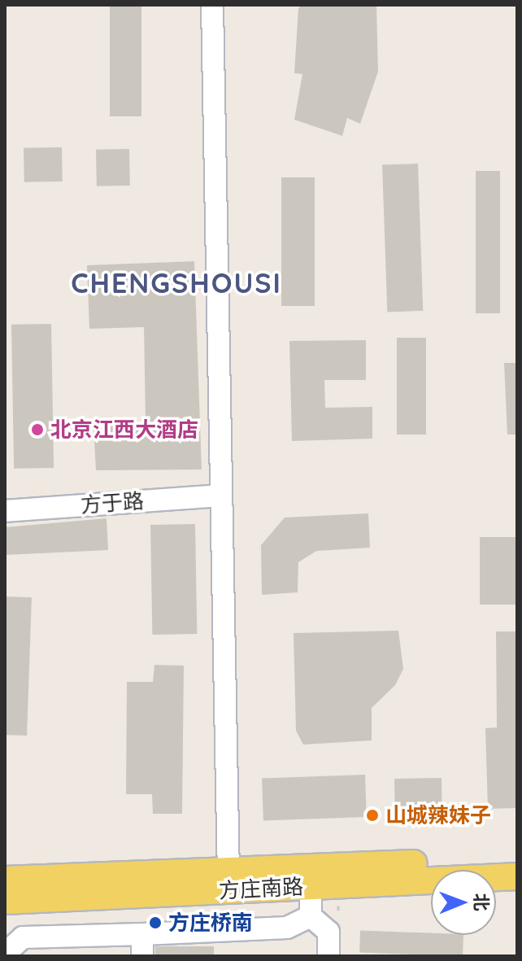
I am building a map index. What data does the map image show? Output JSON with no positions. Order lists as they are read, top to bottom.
{
  "streets": {
    "main road": ["方庄南路"],
    "street": ["方于路"]
  },
  "districts": ["CHENGSHOUSI"],
  "places": ["北京江西大酒店", "山城辣妹子", "方庄桥南"],
  "north": "right"
}
